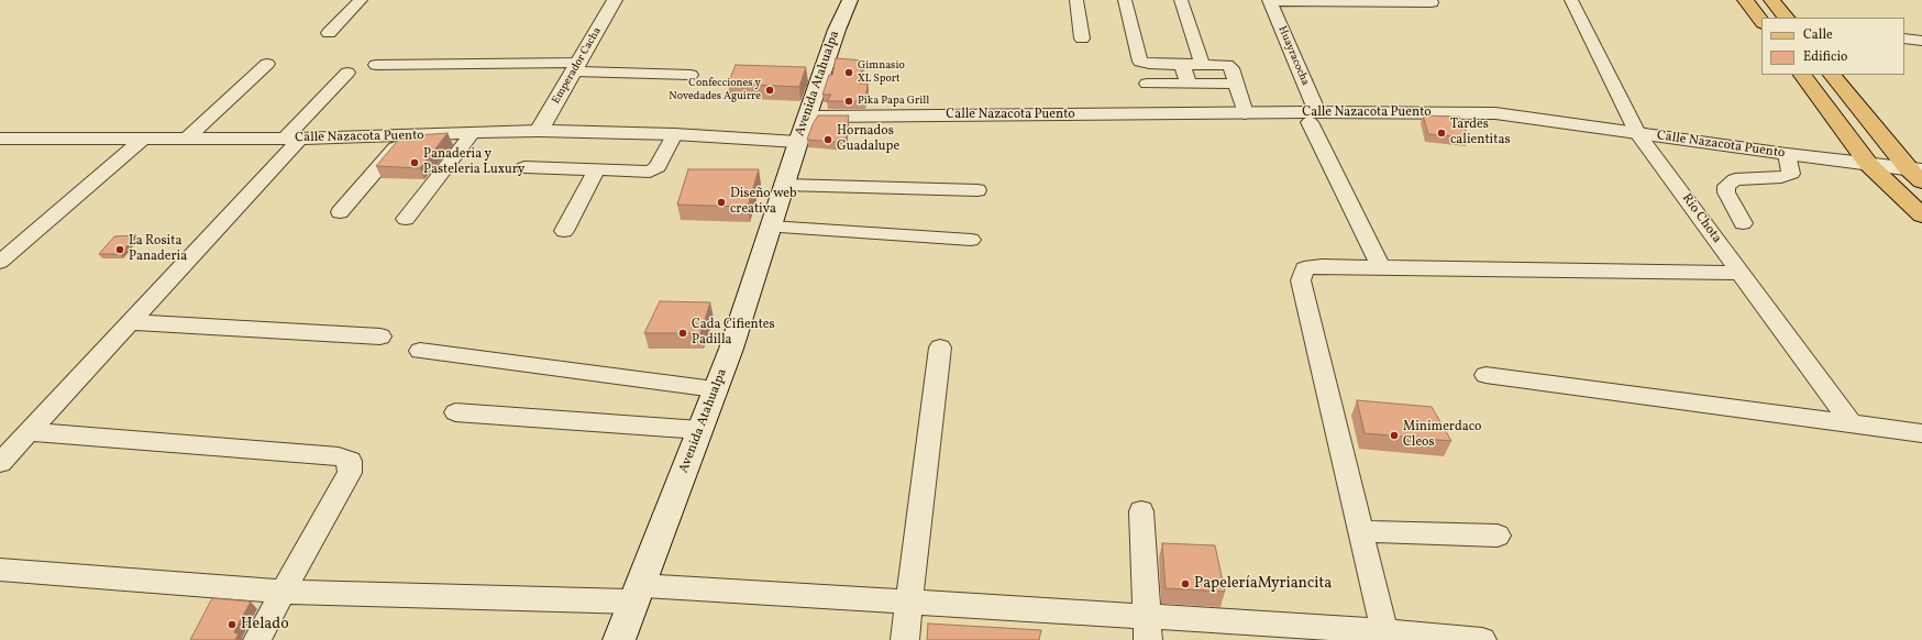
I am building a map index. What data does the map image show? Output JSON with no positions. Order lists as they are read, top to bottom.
{
  "streets": {
    "street": [
      "Huayracocha",
      "Emperador Cacha",
      "Avenida Atahualpa",
      "Calle Nazacota Puento",
      "Rio Chota"
    ]
  },
  "crossings": [
    ["Huayracocha", "Calle Nazacota Puento"],
    ["Emperador Cacha", "Calle Nazacota Puento"],
    ["Avenida Atahualpa", "Calle Nazacota Puento"],
    ["Calle Nazacota Puento", "Rio Chota"]
  ],
  "places": [
    "Gimnasio XL Sport",
    "Confecciones y Novedades Aguirre",
    "Pika Papa Grill",
    "Tardes calientitas",
    "Hornados Guadalupe",
    "Panaderia y Pasteleria Luxury",
    "Diseño web creativa",
    "La Rosita Panaderia",
    "Cada Cifientes Padilla",
    "Minimerdaco Cleos",
    "PapeleríaMyriancita",
    "Helado"
  ],
  "legend": ["Calle", "Edificio"]
}
